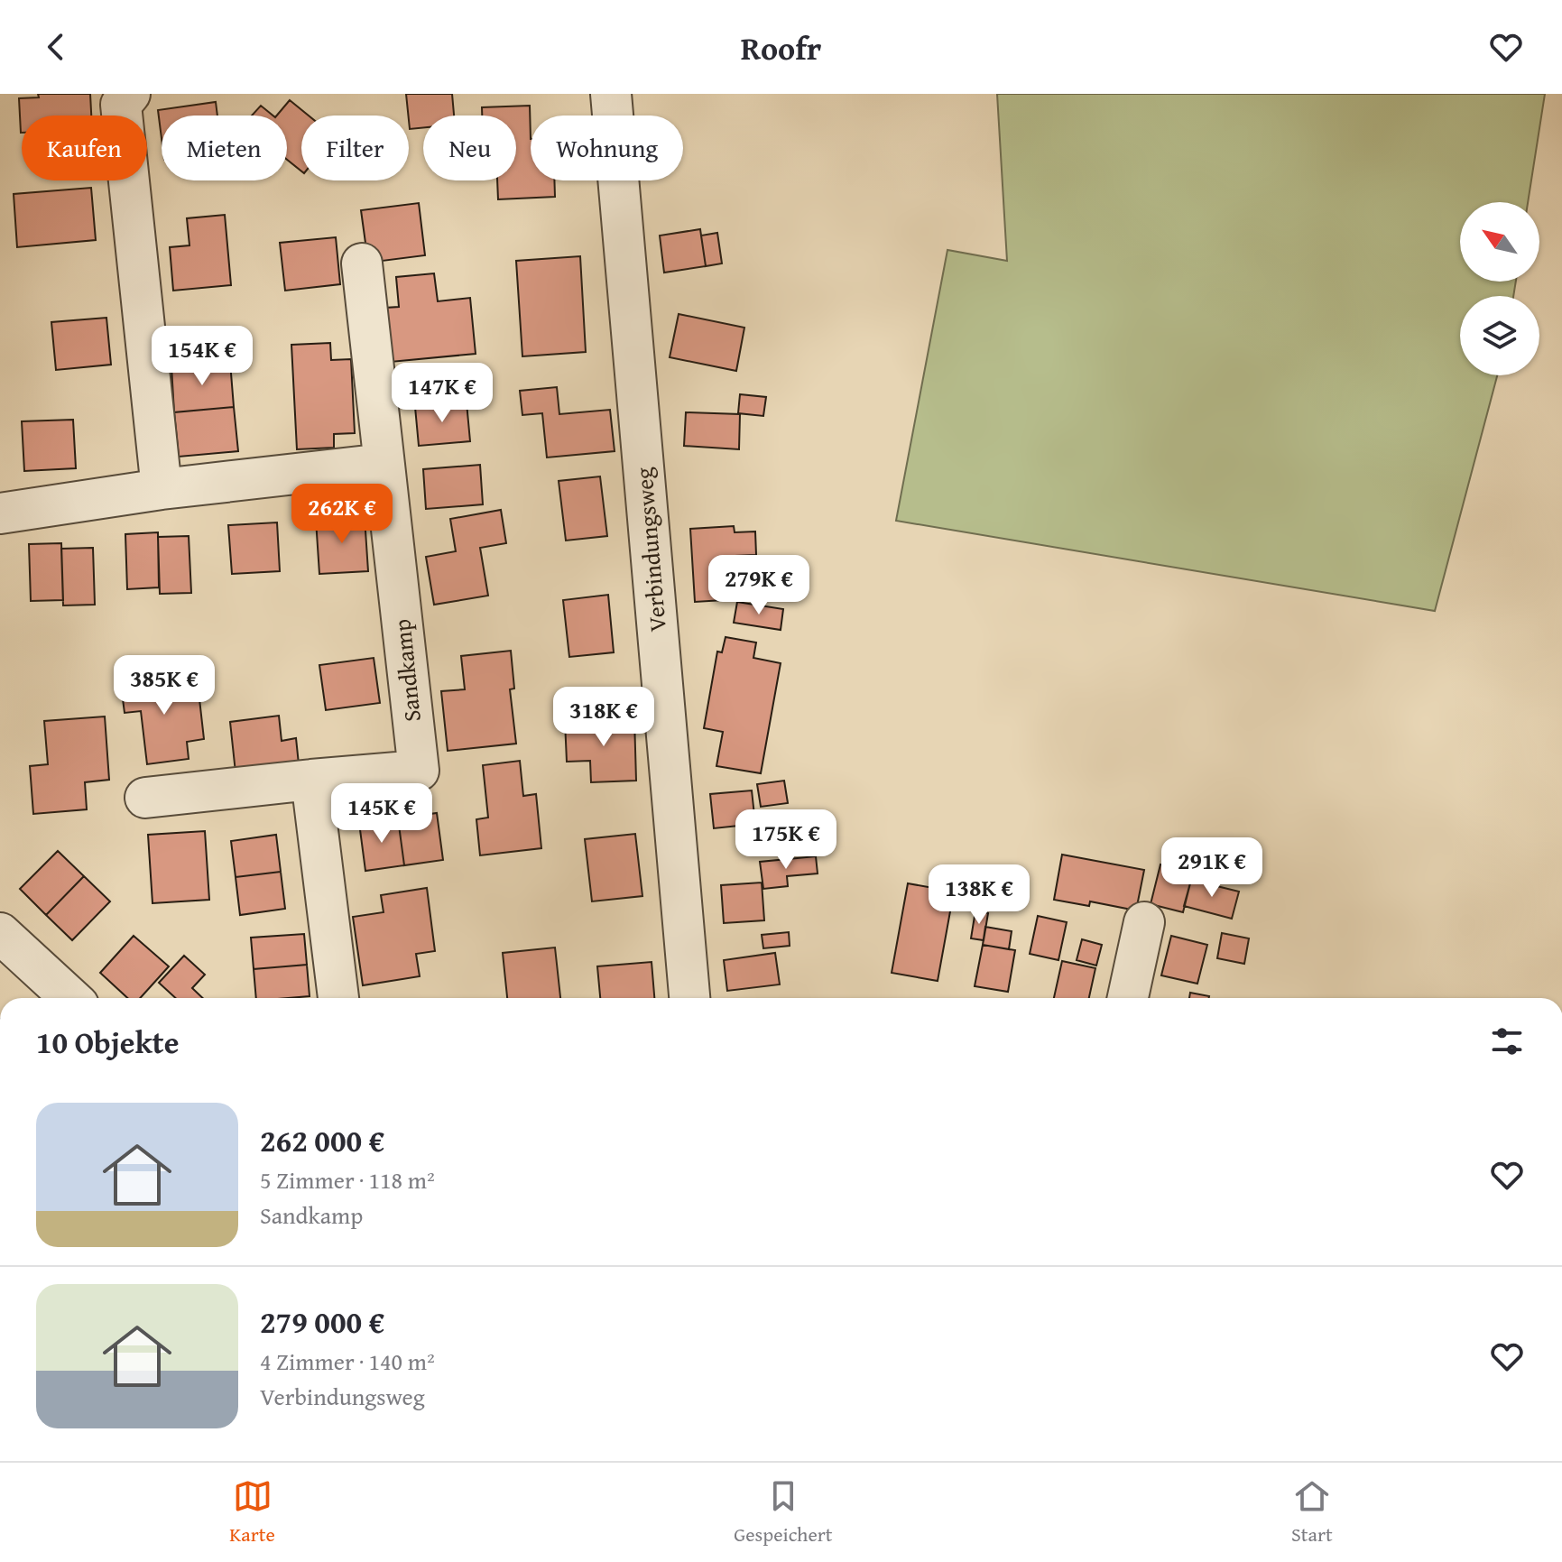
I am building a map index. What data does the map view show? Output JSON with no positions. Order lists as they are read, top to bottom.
{
  "streets": {
    "street": ["Verbindungsweg", "Sandkamp"]
  },
  "north": "top left",
  "page": {
    "header": "Roofr",
    "chip": [
      "Kaufen",
      "Mieten",
      "Filter",
      "Neu",
      "Wohnung"
    ],
    "price": [
      "154K €",
      "147K €",
      "262K €",
      "279K €",
      "385K €",
      "318K €",
      "145K €",
      "175K €",
      "291K €",
      "138K €"
    ],
    "heading": "10 Objekte",
    "list": [
      {
        "name": "262 000 €",
        "note": "5 Zimmer · 118 m² · Sandkamp"
      },
      {
        "name": "279 000 €",
        "note": "4 Zimmer · 140 m² · Verbindungsweg"
      }
    ],
    "tabs": ["Karte", "Gespeichert", "Start"]
  }
}
